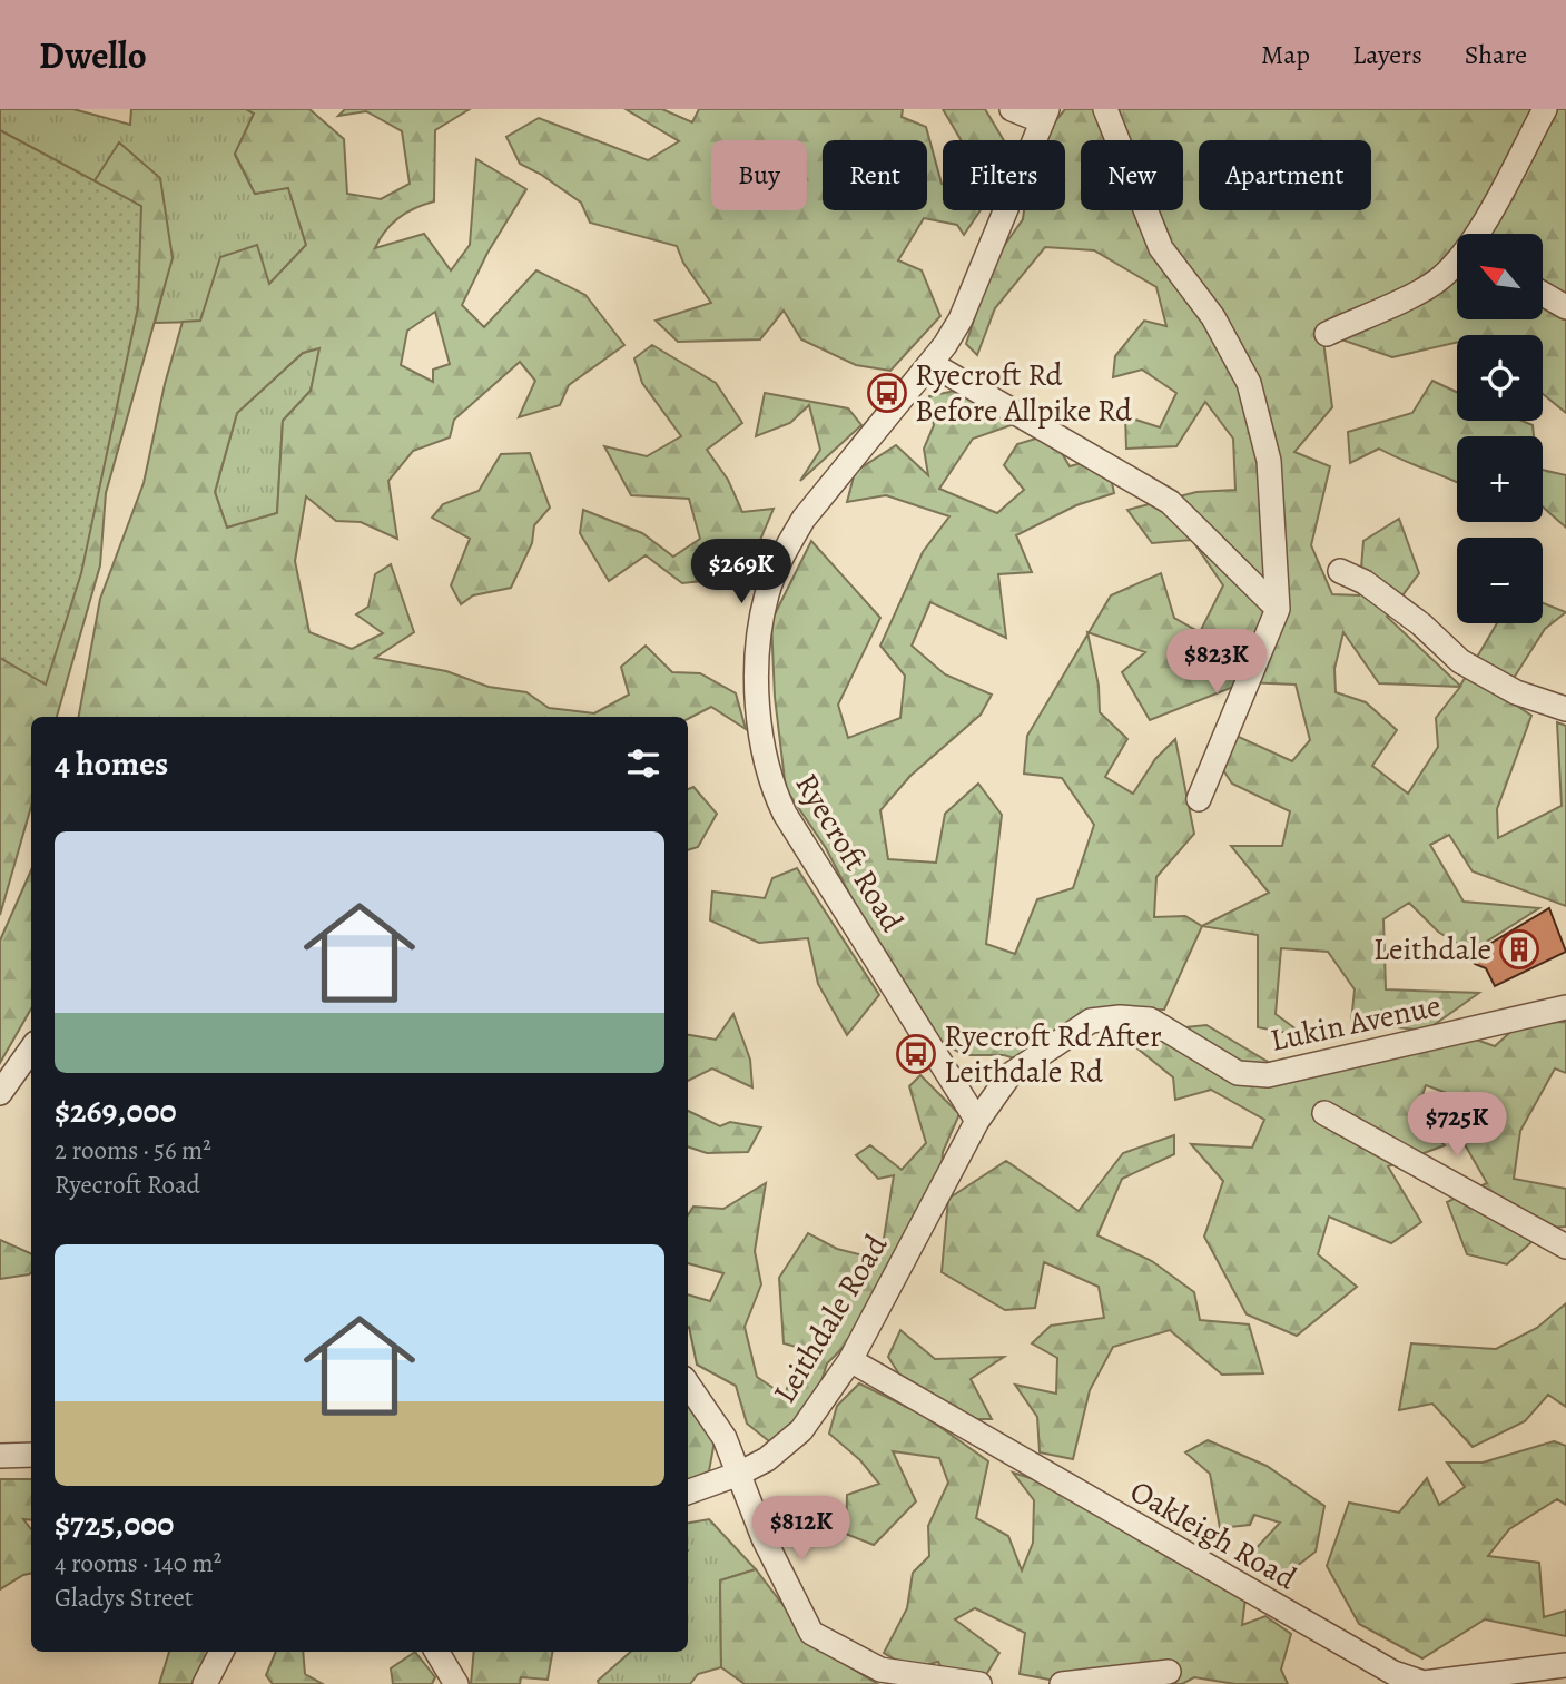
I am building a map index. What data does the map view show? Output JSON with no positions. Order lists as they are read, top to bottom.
{
  "streets": {
    "street": [
      "Ryecroft Road",
      "Lukin Avenue",
      "Leithdale Road",
      "Oakleigh Road"
    ]
  },
  "crossings": [
    ["Ryecroft Road", "Lukin Avenue"],
    ["Ryecroft Road", "Leithdale Road"],
    ["Lukin Avenue", "Leithdale Road"],
    ["Leithdale Road", "Oakleigh Road"]
  ],
  "places": {
    "bus stop": ["Ryecroft Rd Before Allpike Rd", "Ryecroft Rd After Leithdale Rd"],
    "building": ["Leithdale"]
  },
  "north": "top left",
  "page": {
    "header": "Dwello",
    "nav": ["Map", "Layers", "Share"],
    "chip": [
      "Buy",
      "Rent",
      "Filters",
      "New",
      "Apartment"
    ],
    "map_buttons": ["+", "−"],
    "price": [
      "$269K",
      "$823K",
      "$725K",
      "$812K"
    ],
    "heading": "4 homes",
    "list": [
      {
        "name": "$269,000",
        "note": "2 rooms · 56 m² · Ryecroft Road"
      },
      {
        "name": "$725,000",
        "note": "4 rooms · 140 m² · Gladys Street"
      }
    ]
  }
}
